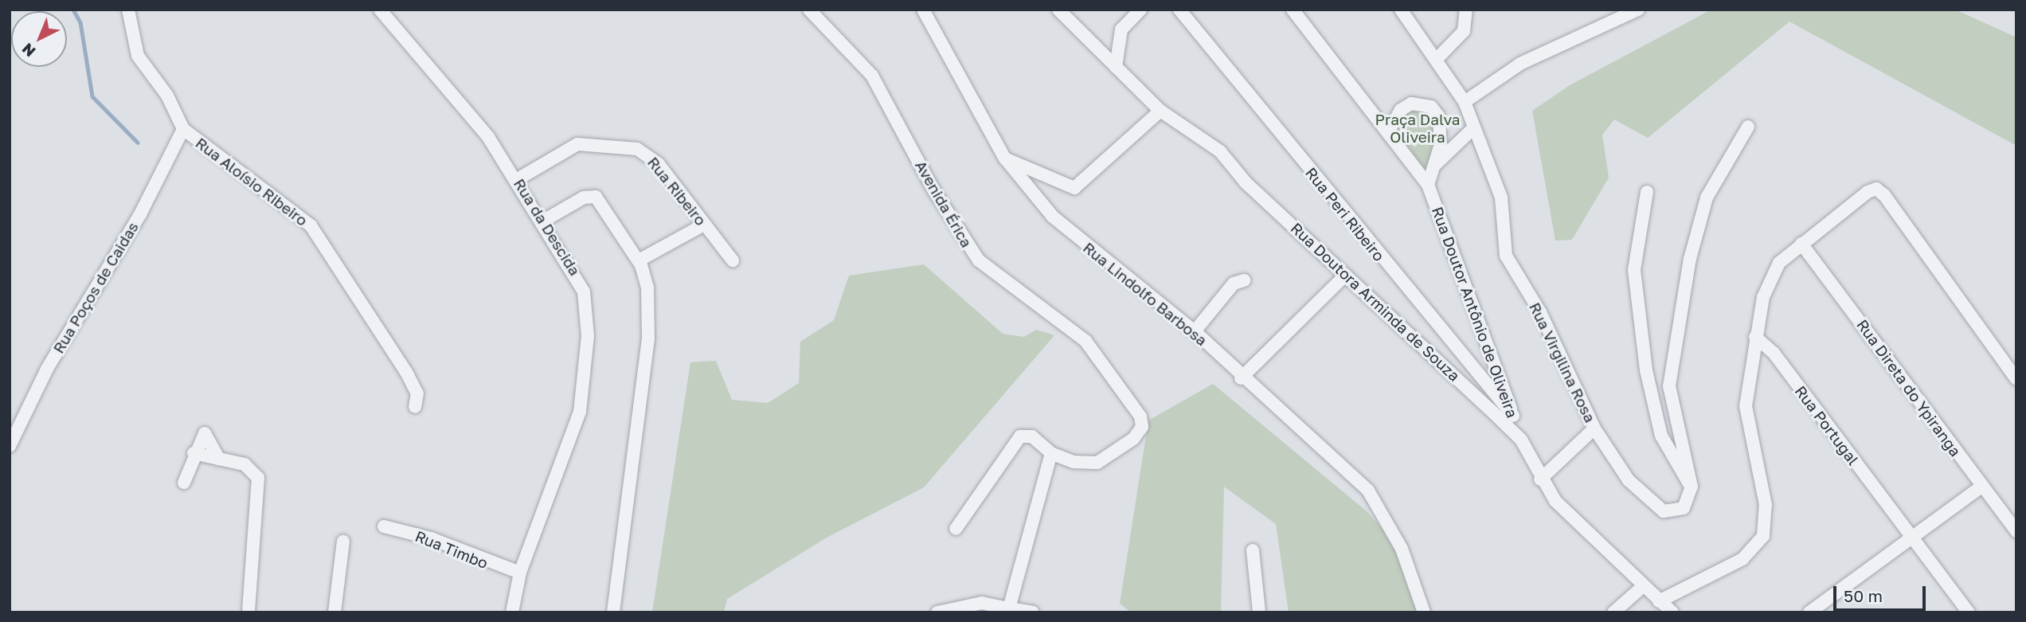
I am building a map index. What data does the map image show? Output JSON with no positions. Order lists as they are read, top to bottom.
{
  "streets": {
    "street": [
      "Rua Aloísio Ribeiro",
      "Rua Ribeiro",
      "Avenida Érica",
      "Rua Peri Ribeiro",
      "Rua da Descida",
      "Rua Poços de Caidas",
      "Rua Lindolfo Barbosa",
      "Rua Doutora Arminda de Souza",
      "Rua Doutor Antônio de Oliveira",
      "Rua Virgilina Rosa",
      "Rua Direta do Ypiranga",
      "Rua Portugal",
      "Rua Timbo"
    ]
  },
  "crossings": [
    ["Rua Aloísio Ribeiro", "Rua Poços de Caidas"],
    ["Rua Ribeiro", "Rua da Descida"],
    ["Rua Peri Ribeiro", "Rua Doutor Antônio de Oliveira"],
    ["Rua da Descida", "Rua Timbo"],
    ["Rua Doutora Arminda de Souza", "Rua Doutor Antônio de Oliveira"]
  ],
  "parks": ["Praça Dalva Oliveira"],
  "scale_bar": "50 m",
  "north": "bottom left"
}
